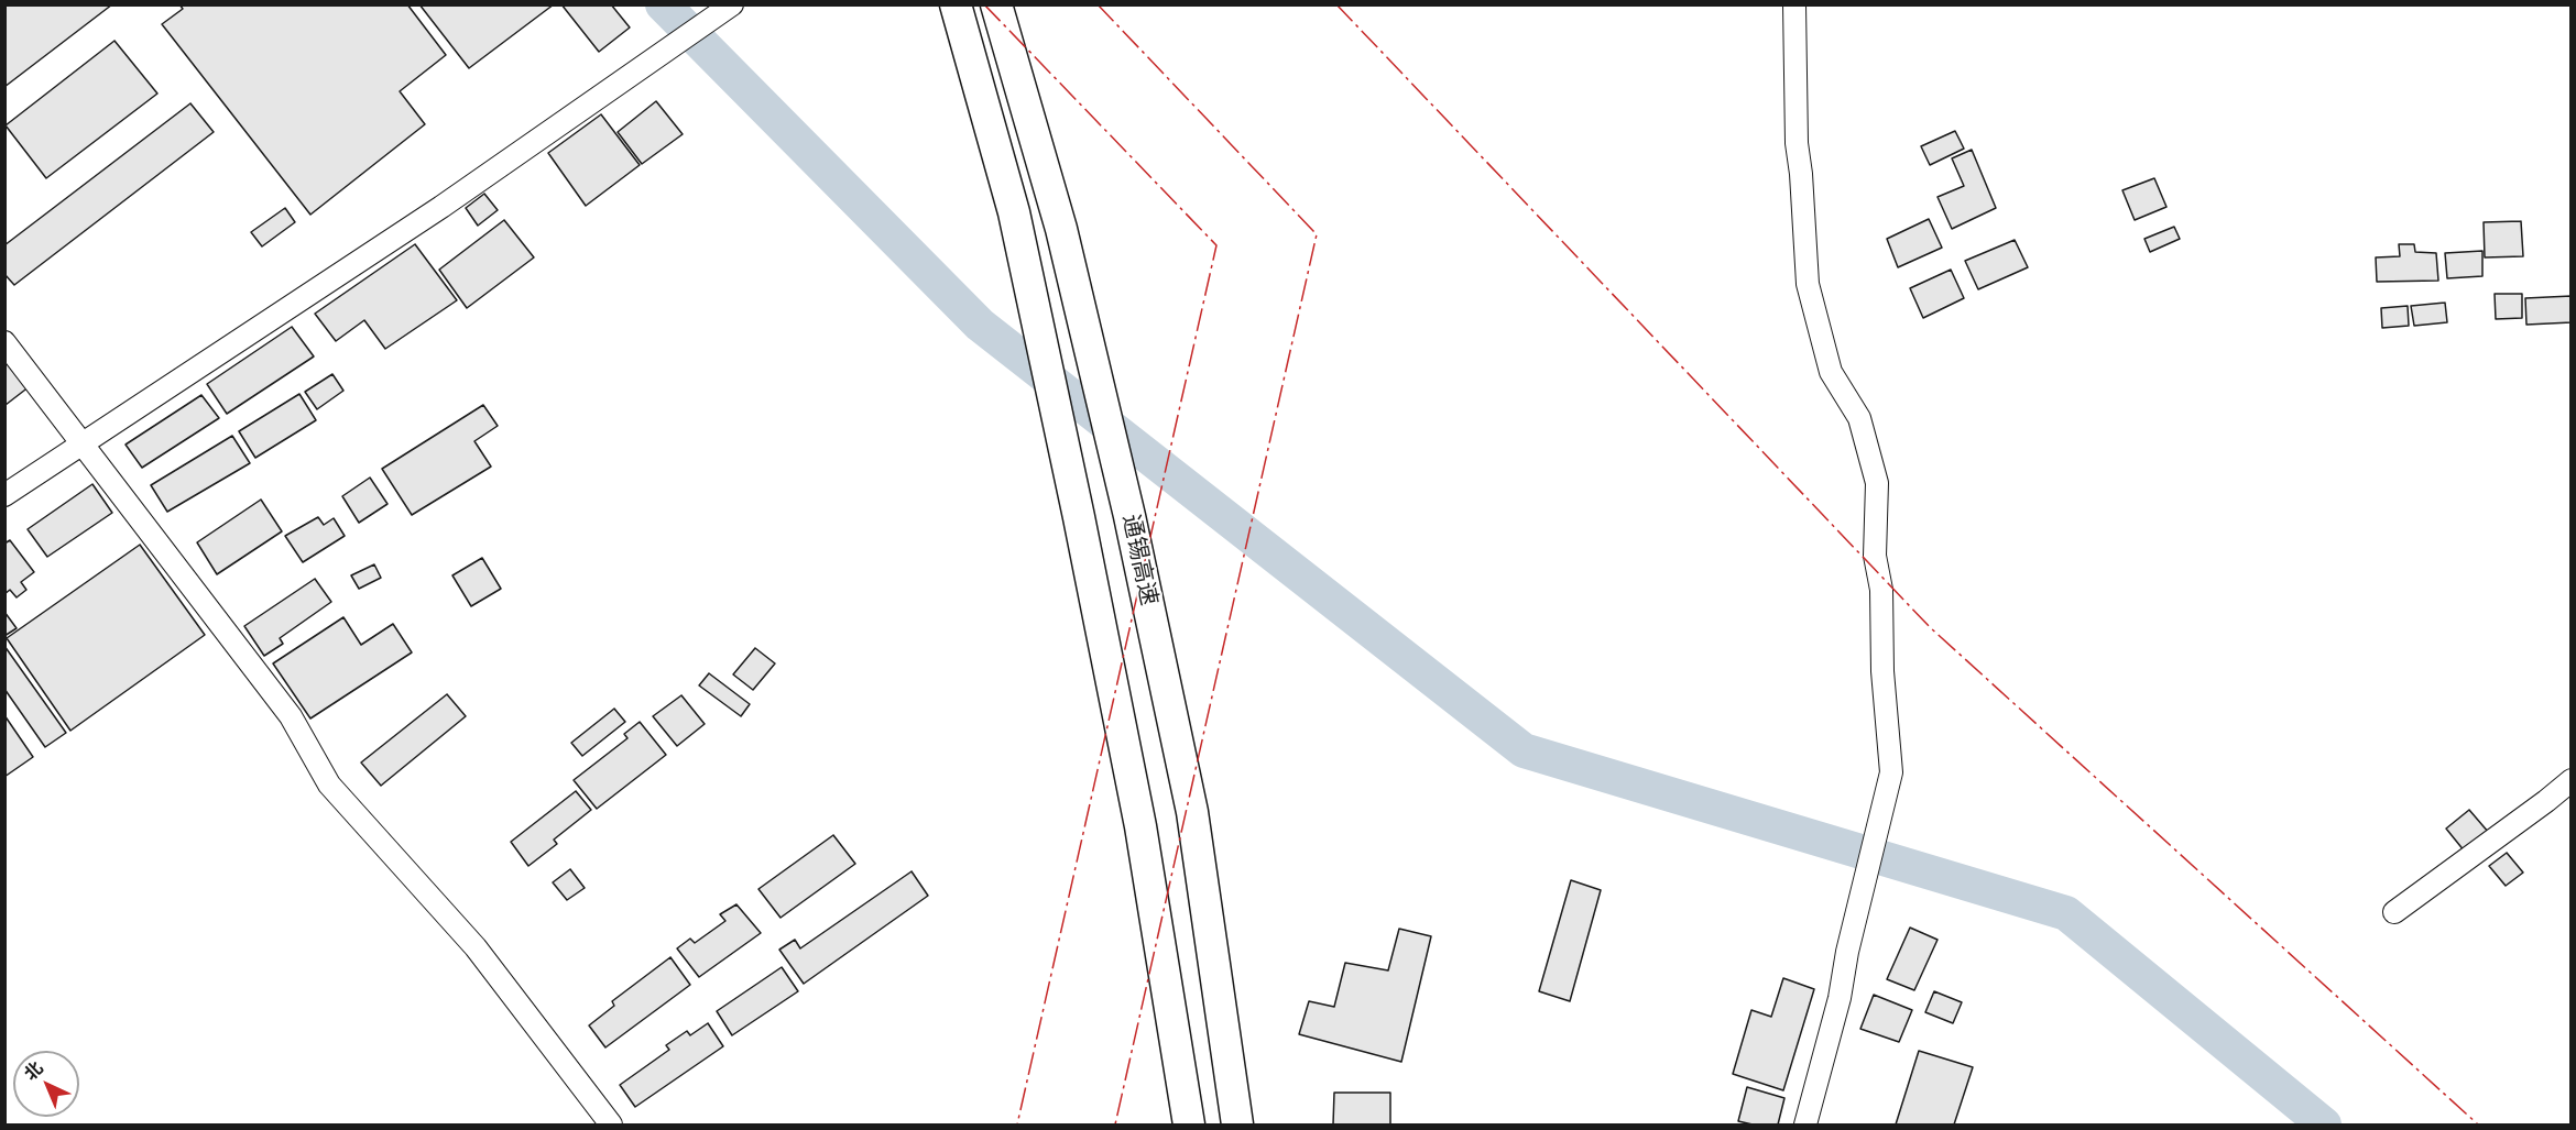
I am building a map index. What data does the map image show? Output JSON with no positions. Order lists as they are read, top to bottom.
{
  "streets": {
    "highway": ["通锡高速"]
  },
  "north": "top left"
}
